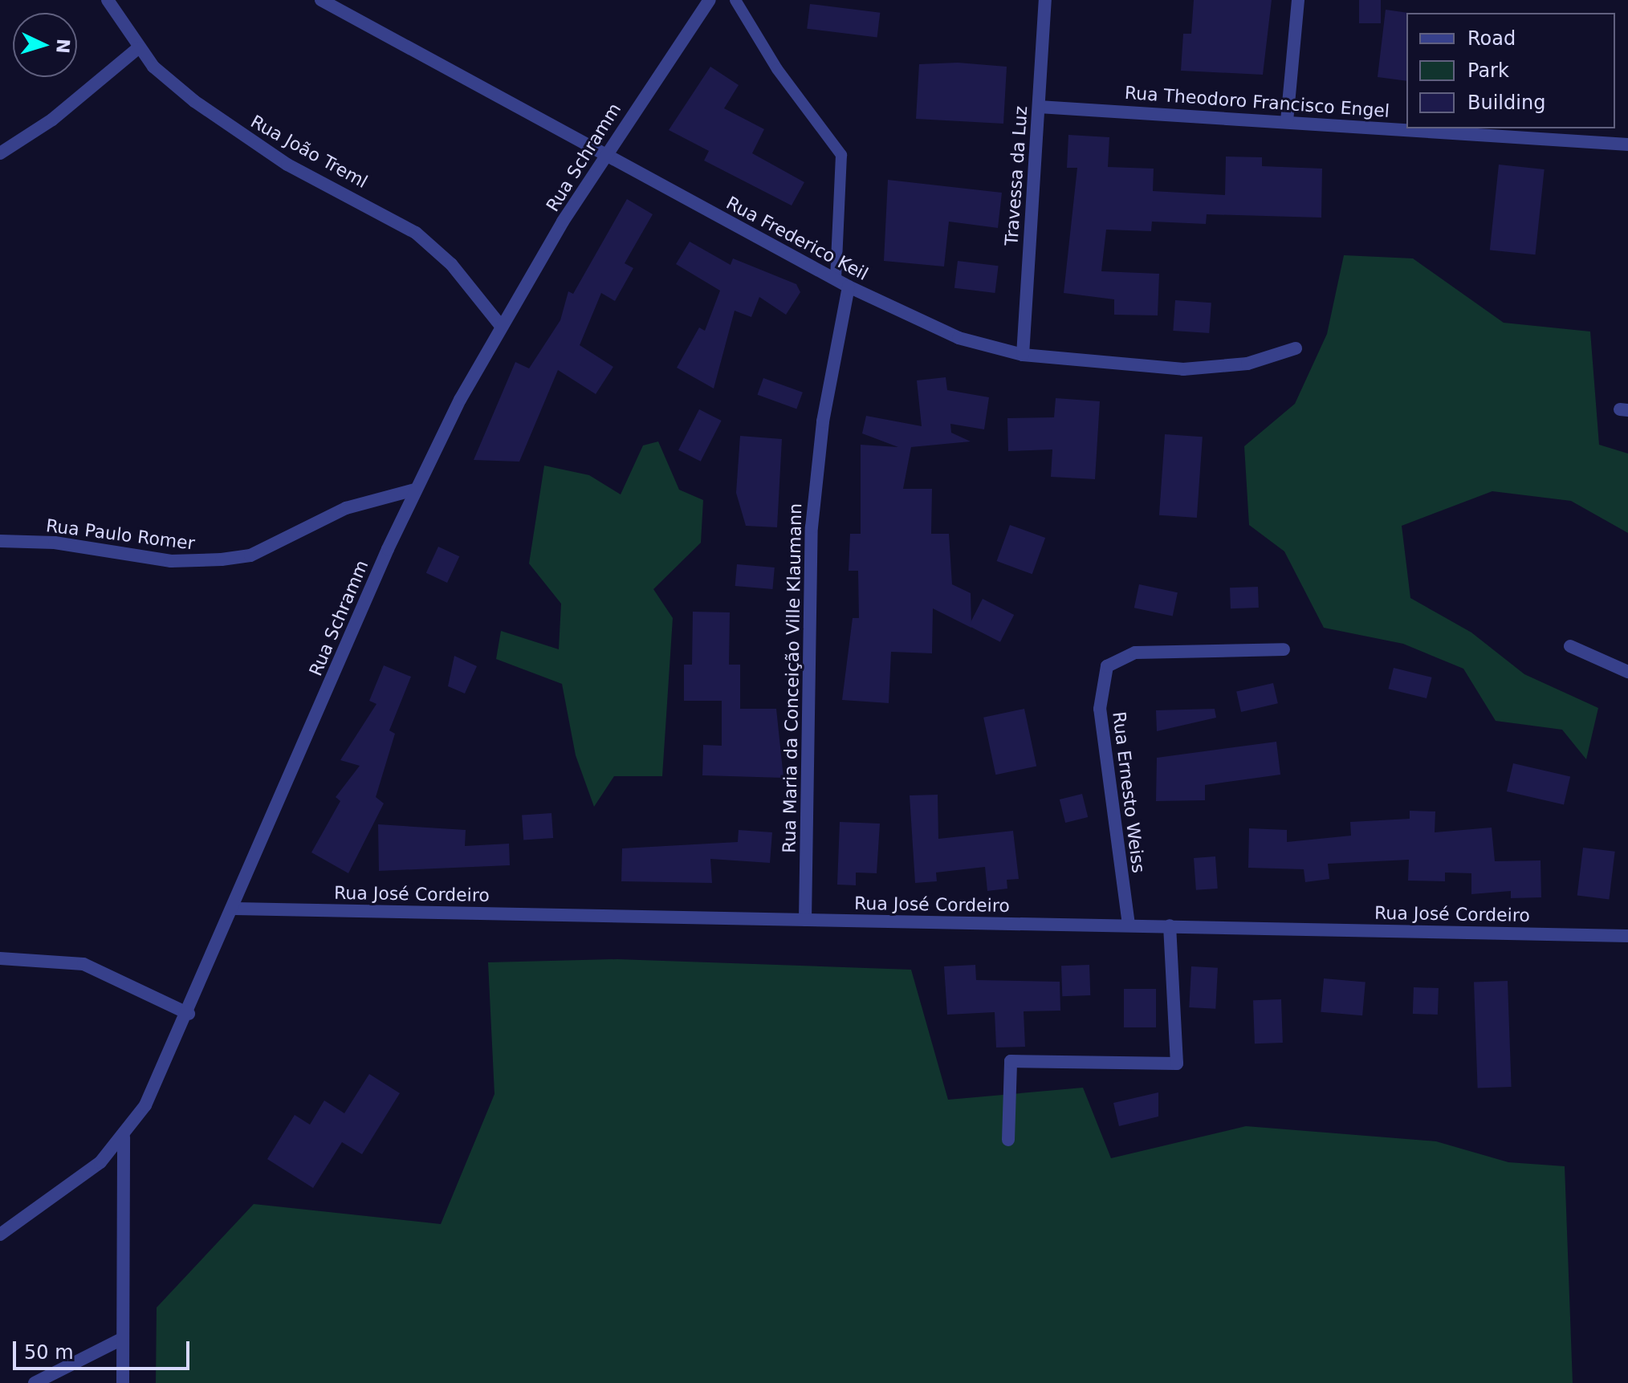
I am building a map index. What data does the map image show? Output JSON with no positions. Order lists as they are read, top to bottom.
{
  "streets": {
    "street": [
      "Rua Theodoro Francisco Engel",
      "Rua João Treml",
      "Rua Schramm",
      "Travessa da Luz",
      "Rua Frederico Keil",
      "Rua Paulo Romer",
      "Rua Maria da Conceição Ville Klaumann",
      "Rua Ernesto Weiss",
      "Rua José Cordeiro"
    ]
  },
  "crossings": [
    ["Rua Theodoro Francisco Engel", "Travessa da Luz"],
    ["Rua João Treml", "Rua Schramm"],
    ["Rua Schramm", "Rua Frederico Keil"],
    ["Rua Schramm", "Rua Paulo Romer"],
    ["Rua Schramm", "Rua José Cordeiro"],
    ["Travessa da Luz", "Rua Frederico Keil"],
    ["Rua Frederico Keil", "Rua Maria da Conceição Ville Klaumann"],
    ["Rua Maria da Conceição Ville Klaumann", "Rua José Cordeiro"],
    ["Rua Ernesto Weiss", "Rua José Cordeiro"]
  ],
  "legend": ["Road", "Park", "Building"],
  "scale_bar": "50 m",
  "north": "right"
}
